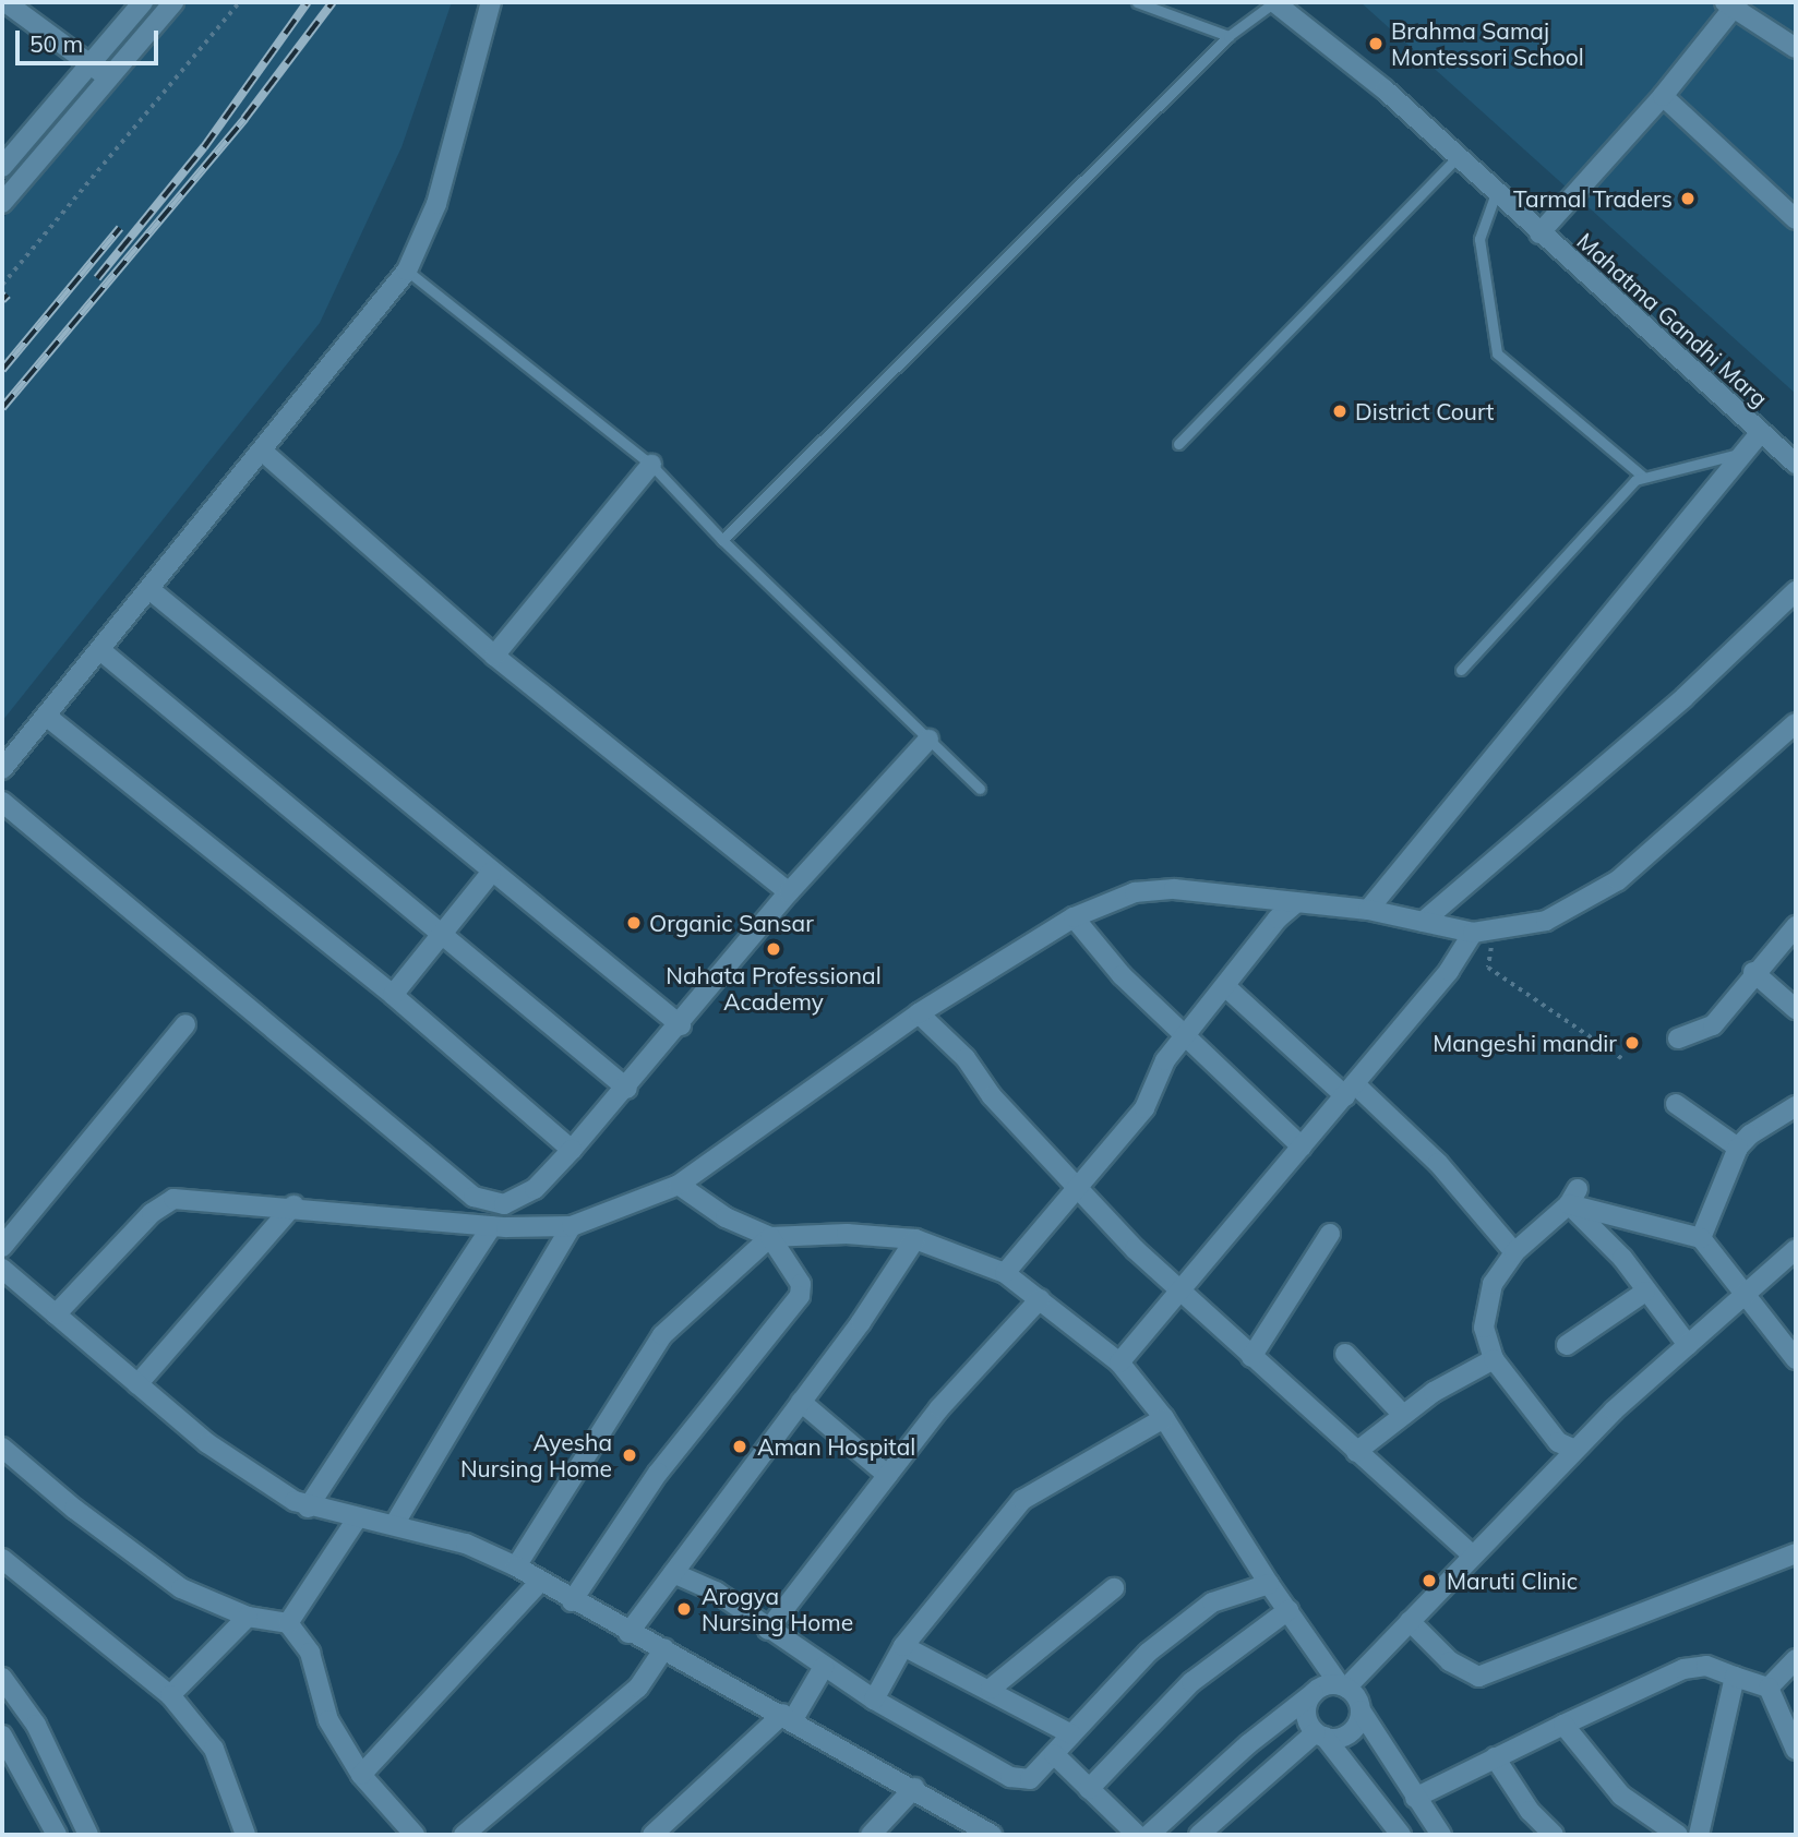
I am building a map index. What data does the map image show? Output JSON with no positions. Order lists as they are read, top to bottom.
{
  "streets": {
    "street": ["Mahatma Gandhi Marg"]
  },
  "places": [
    "Brahma Samaj Montessori School",
    "Tarmal Traders",
    "District Court",
    "Organic Sansar",
    "Nahata Professional Academy",
    "Mangeshi mandir",
    "Aman Hospital",
    "Ayesha Nursing Home",
    "Maruti Clinic",
    "Arogya Nursing Home"
  ],
  "scale_bar": "50 m"
}
